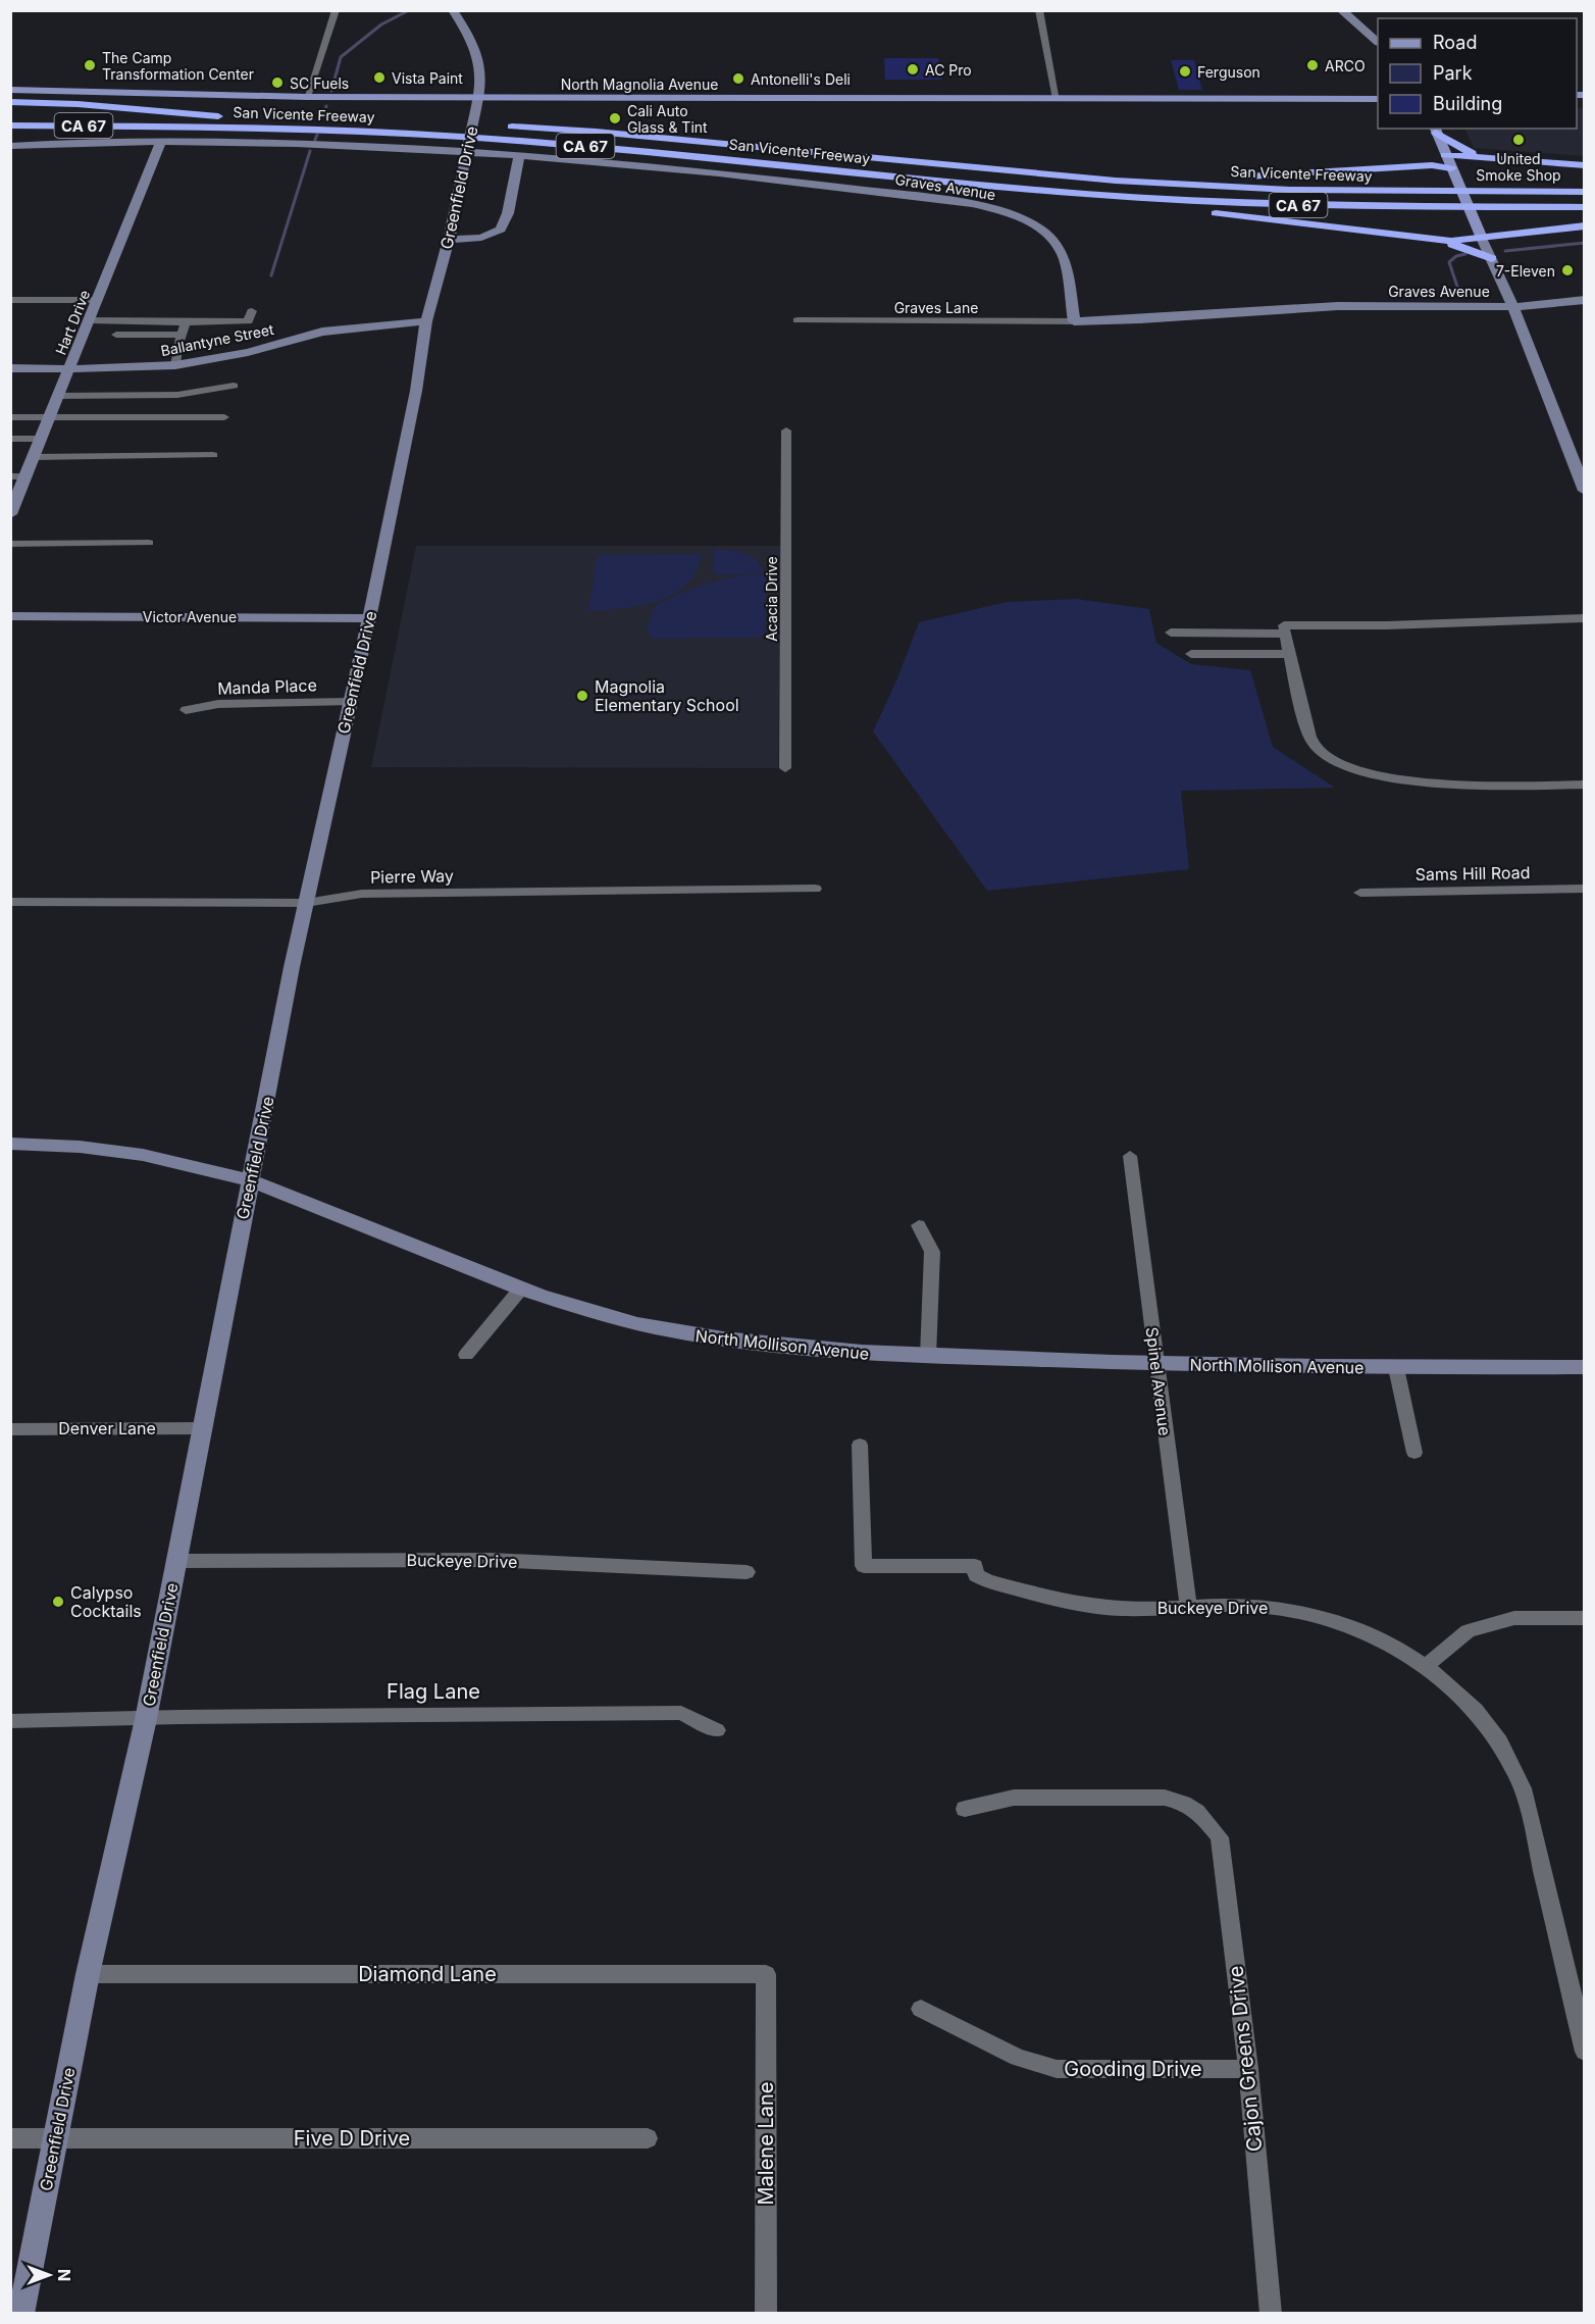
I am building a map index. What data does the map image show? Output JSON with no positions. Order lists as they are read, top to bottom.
{
  "streets": {
    "highway": ["San Vicente Freeway", "CA 67"],
    "main road": [
      "North Magnolia Avenue",
      "Graves Avenue",
      "Greenfield Drive",
      "Hart Drive",
      "Ballantyne Street",
      "Victor Avenue",
      "North Mollison Avenue"
    ],
    "street": [
      "Graves Lane",
      "Acacia Drive",
      "Manda Place",
      "Sams Hill Road",
      "Pierre Way",
      "Spinel Avenue",
      "Denver Lane",
      "Buckeye Drive",
      "Flag Lane",
      "Diamond Lane",
      "Cajon Greens Drive",
      "Gooding Drive",
      "Five D Drive",
      "Malene Lane"
    ]
  },
  "crossings": [
    ["Graves Avenue", "Graves Lane"],
    ["Graves Avenue", "Hart Drive"],
    ["Greenfield Drive", "Ballantyne Street"],
    ["Greenfield Drive", "Victor Avenue"],
    ["Greenfield Drive", "Manda Place"],
    ["Greenfield Drive", "Pierre Way"],
    ["Greenfield Drive", "North Mollison Avenue"],
    ["Greenfield Drive", "Denver Lane"],
    ["Greenfield Drive", "Buckeye Drive"],
    ["Greenfield Drive", "Flag Lane"],
    ["Greenfield Drive", "Diamond Lane"],
    ["Greenfield Drive", "Five D Drive"],
    ["Hart Drive", "Ballantyne Street"],
    ["North Mollison Avenue", "Spinel Avenue"],
    ["Spinel Avenue", "Buckeye Drive"],
    ["Diamond Lane", "Malene Lane"],
    ["Cajon Greens Drive", "Gooding Drive"]
  ],
  "places": [
    "The Camp Transformation Center",
    "ARCO",
    "AC Pro",
    "Ferguson",
    "Vista Paint",
    "Antonelli's Deli",
    "SC Fuels",
    "Cali Auto Glass & Tint",
    "United Smoke Shop",
    "7-Eleven",
    "Magnolia Elementary School",
    "Calypso Cocktails"
  ],
  "legend": ["Road", "Park", "Building"],
  "north": "right"
}
